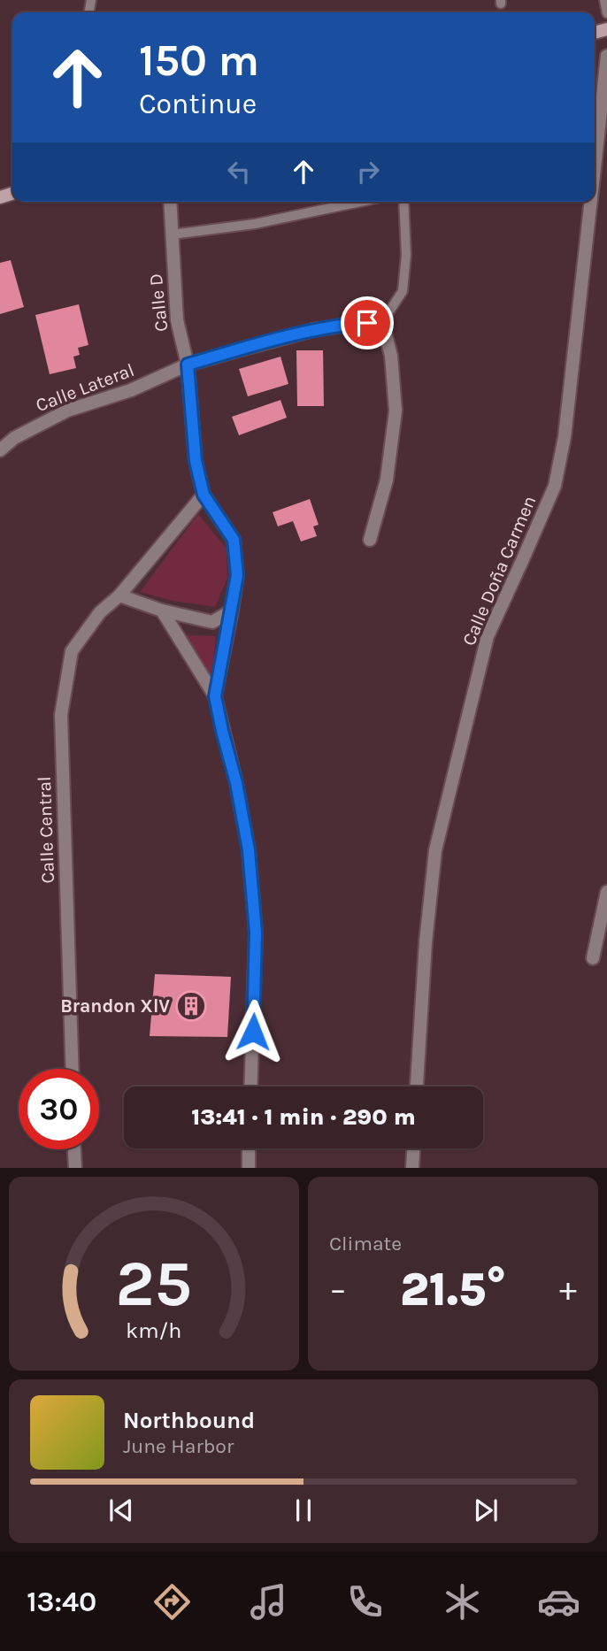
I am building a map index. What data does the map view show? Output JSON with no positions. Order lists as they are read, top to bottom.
{
  "streets": {
    "street": [
      "Calle D",
      "Calle Lateral",
      "Calle Doña Carmen",
      "Calle Central"
    ]
  },
  "crossings": [
    ["Calle D", "Calle Lateral"]
  ],
  "places": {
    "building": ["Brandon XlV"]
  },
  "page": {
    "turn": ["150 m", "Continue"],
    "limit": "30",
    "trip": "13:41 · 1 min · 290 m",
    "tile": "Climate",
    "heat": ["−", "21.5°", "+"],
    "song": ["Northbound", "June Harbor"],
    "tabs": "13:40",
    "gauge": ["25", "km/h"]
  }
}
